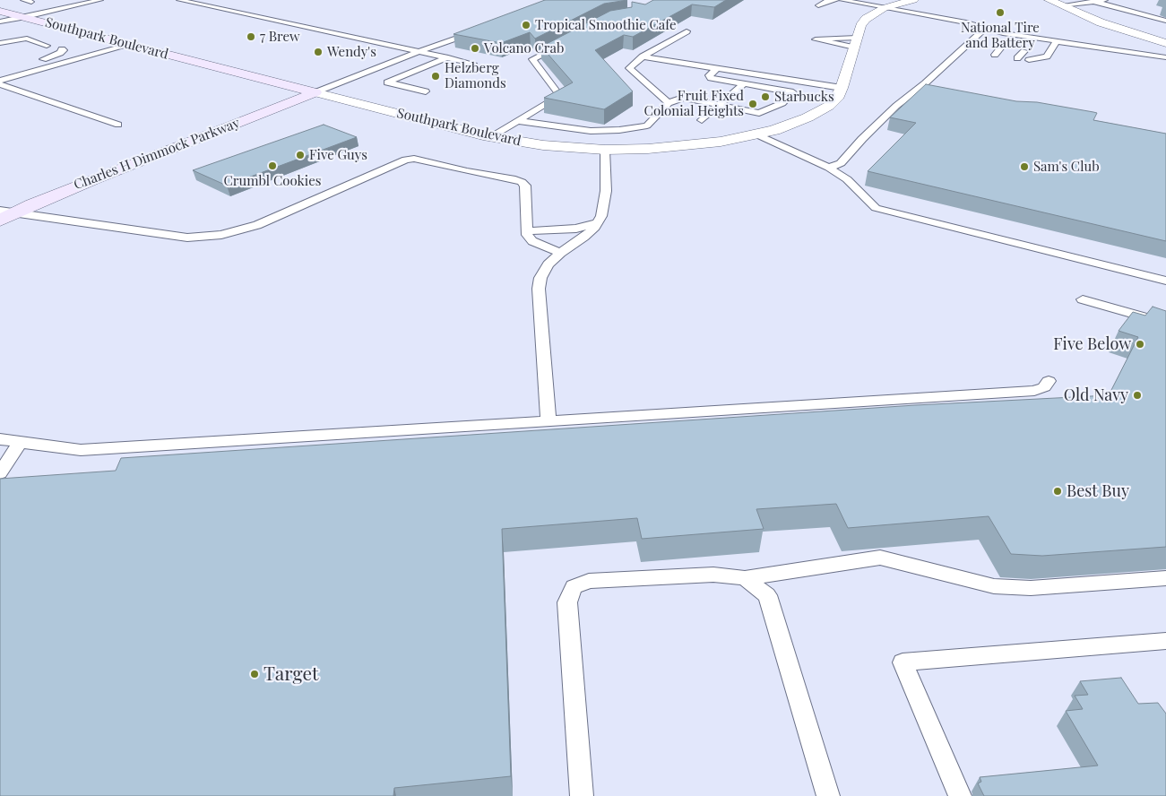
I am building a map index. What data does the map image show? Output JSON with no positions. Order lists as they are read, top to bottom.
{
  "streets": {
    "main road": ["Southpark Boulevard", "Charles H Dimmock Parkway"]
  },
  "crossings": [
    ["Southpark Boulevard", "Charles H Dimmock Parkway"]
  ],
  "places": [
    "National Tire and Battery",
    "Tropical Smoothie Cafe",
    "7 Brew",
    "Volcano Crab",
    "Wendy's",
    "Helzberg Diamonds",
    "Starbucks",
    "Fruit Fixed Colonial Heights",
    "Five Guys",
    "Crumbl Cookies",
    "Sam's Club",
    "Five Below",
    "Old Navy",
    "Best Buy",
    "Target"
  ]
}
